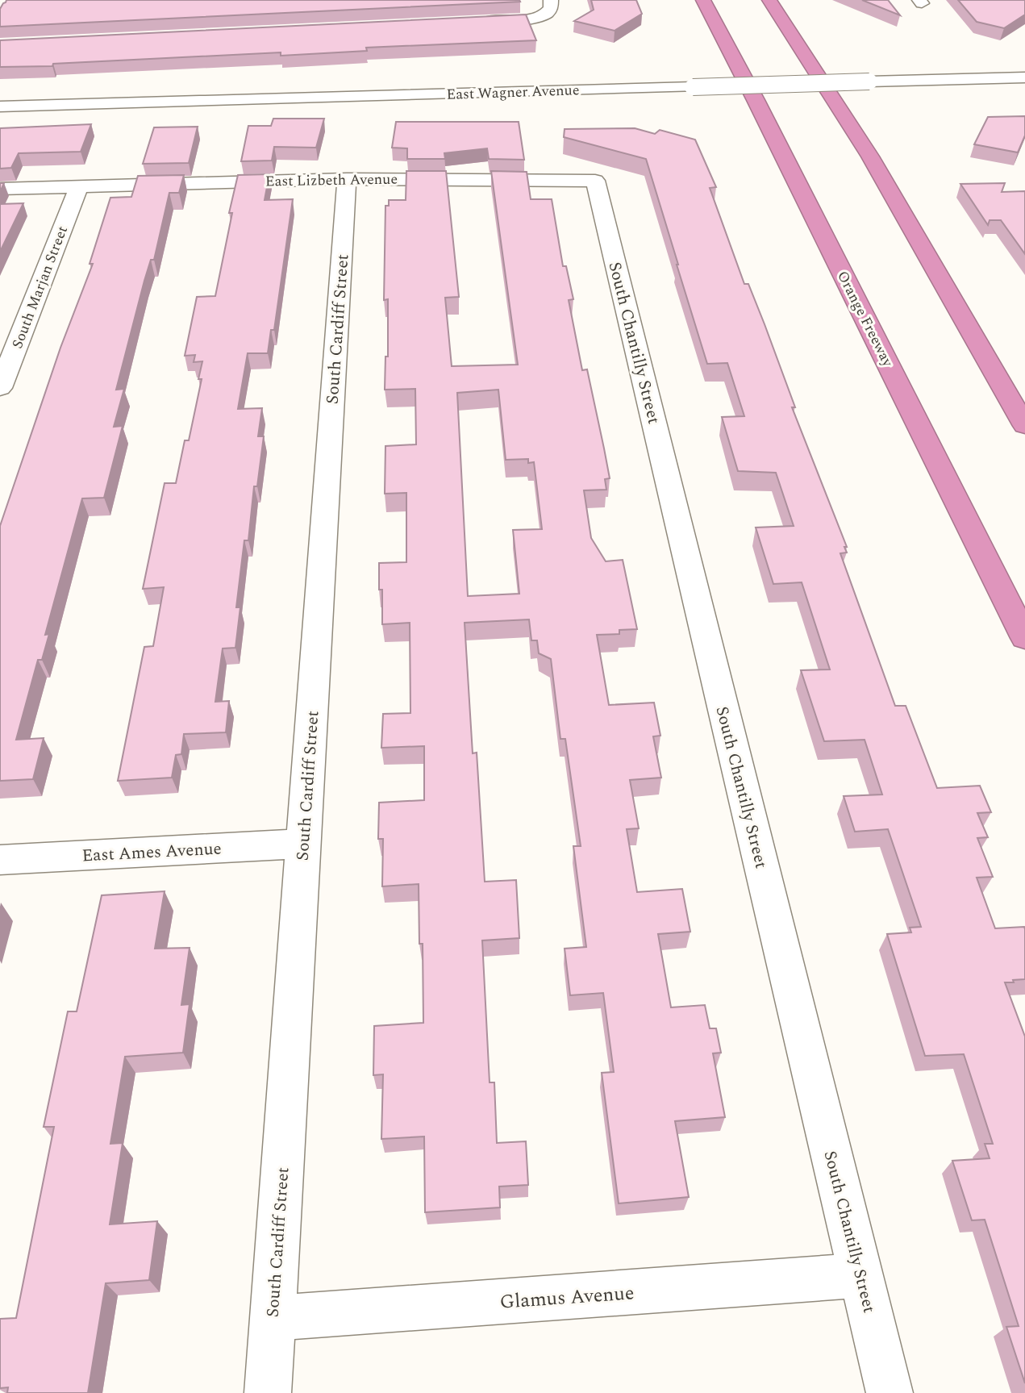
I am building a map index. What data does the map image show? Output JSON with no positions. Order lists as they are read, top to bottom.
{
  "streets": {
    "highway": ["Orange Freeway"],
    "street": [
      "East Wagner Avenue",
      "East Lizbeth Avenue",
      "South Marjan Street",
      "South Cardiff Street",
      "South Chantilly Street",
      "East Ames Avenue",
      "Glamus Avenue"
    ]
  },
  "crossings": [
    ["East Lizbeth Avenue", "South Marjan Street"],
    ["East Lizbeth Avenue", "South Cardiff Street"],
    ["East Lizbeth Avenue", "South Chantilly Street"],
    ["South Cardiff Street", "East Ames Avenue"],
    ["South Cardiff Street", "Glamus Avenue"],
    ["South Chantilly Street", "Glamus Avenue"]
  ]
}
